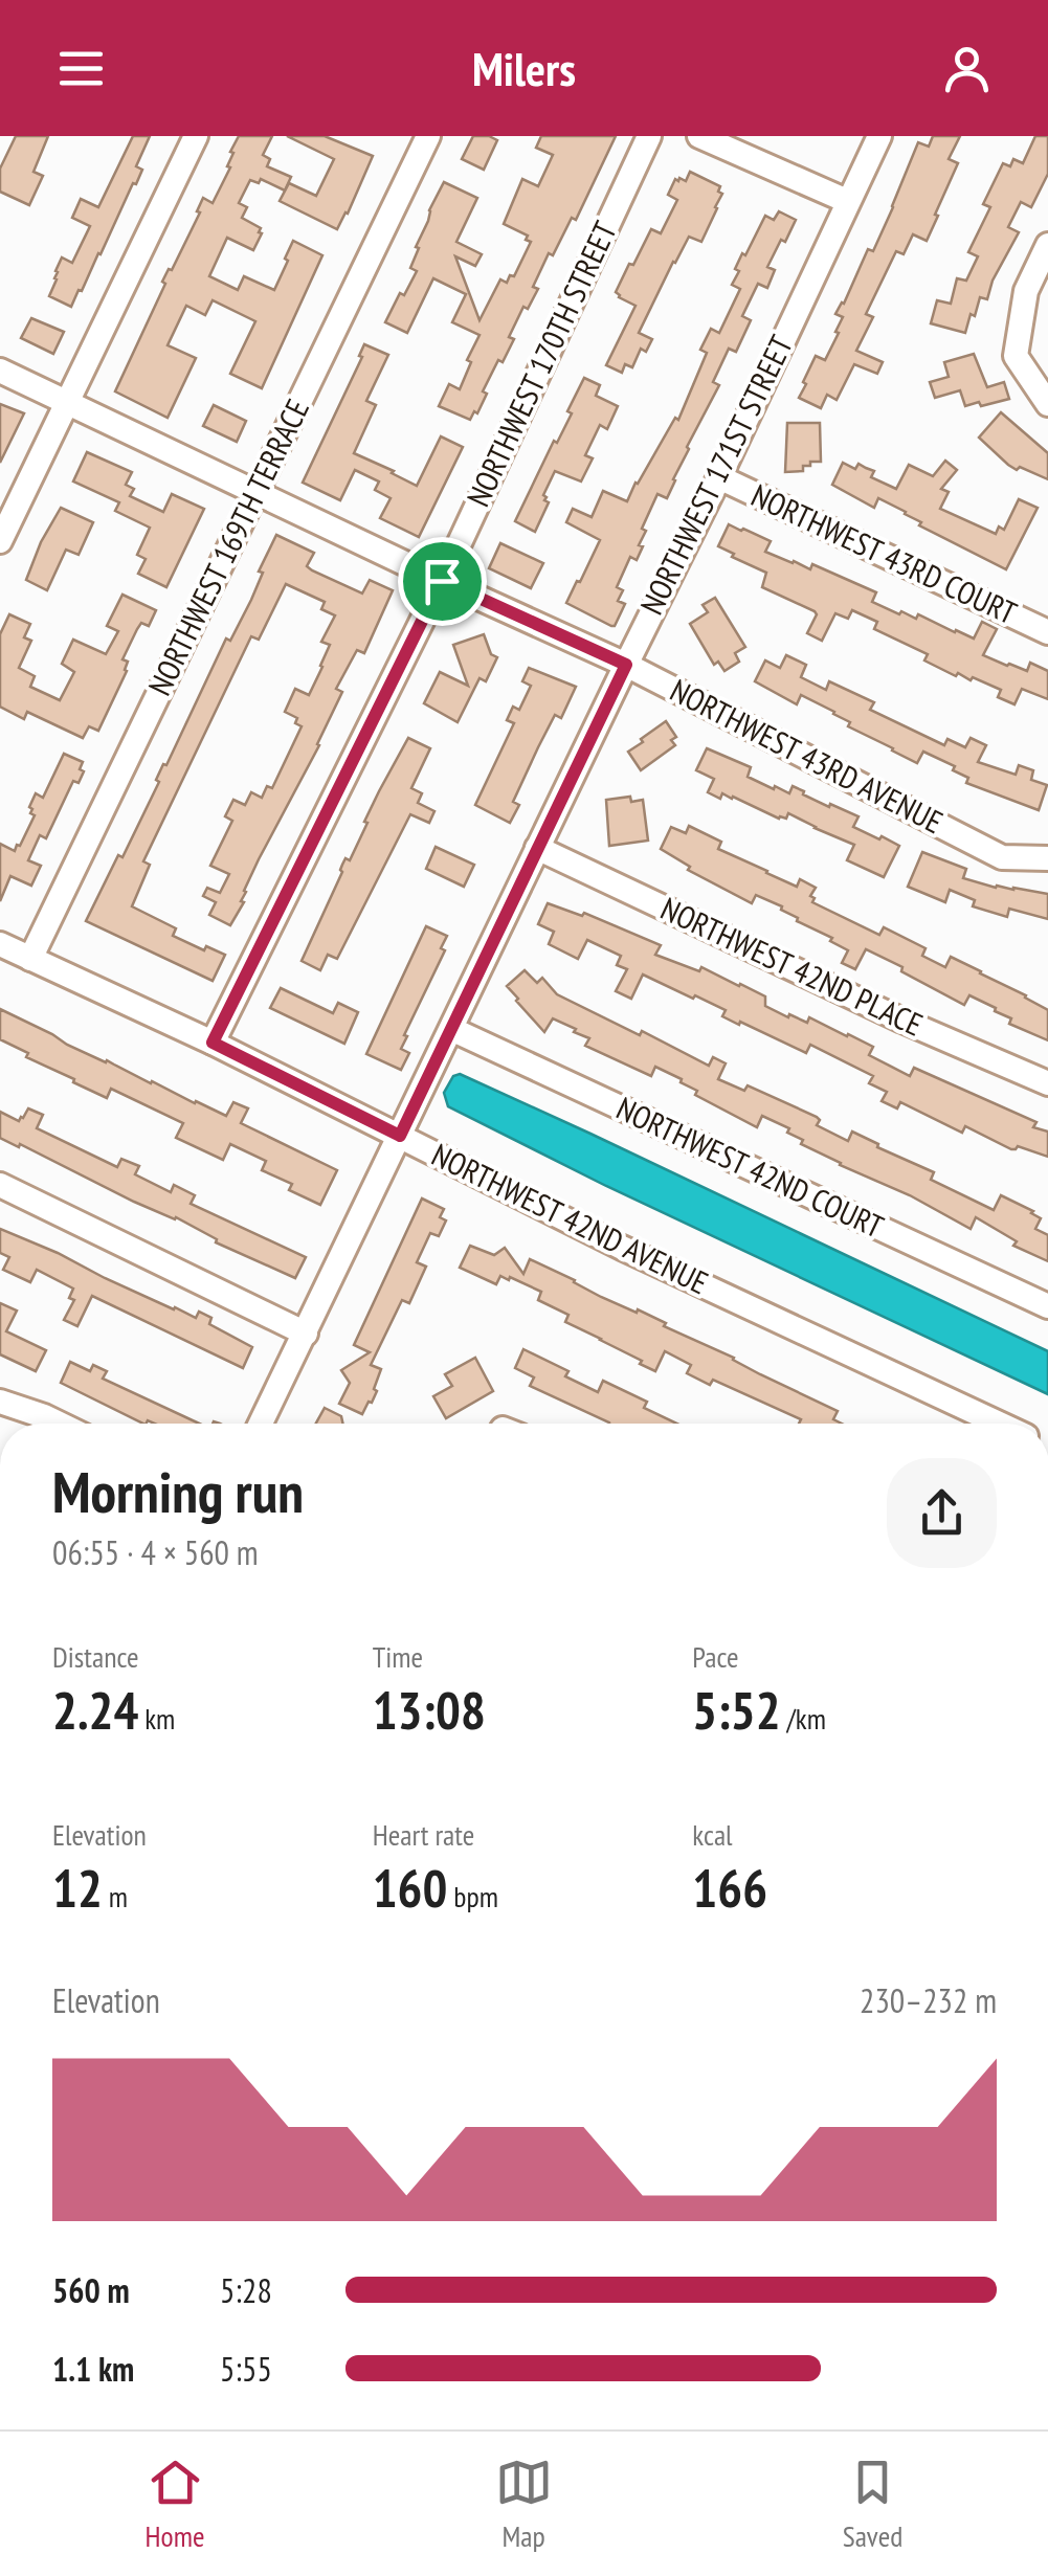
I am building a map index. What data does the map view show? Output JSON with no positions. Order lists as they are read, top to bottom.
{
  "streets": {
    "street": [
      "NORTHWEST 170TH STREET",
      "NORTHWEST 171ST STREET",
      "NORTHWEST 169TH TERRACE",
      "NORTHWEST 43RD COURT",
      "NORTHWEST 43RD AVENUE",
      "NORTHWEST 42ND PLACE",
      "NORTHWEST 42ND COURT",
      "NORTHWEST 42ND AVENUE"
    ]
  },
  "crossings": [
    ["NORTHWEST 170TH STREET", "NORTHWEST 43RD AVENUE"],
    ["NORTHWEST 170TH STREET", "NORTHWEST 42ND AVENUE"],
    ["NORTHWEST 171ST STREET", "NORTHWEST 43RD COURT"],
    ["NORTHWEST 171ST STREET", "NORTHWEST 43RD AVENUE"],
    ["NORTHWEST 171ST STREET", "NORTHWEST 42ND PLACE"],
    ["NORTHWEST 171ST STREET", "NORTHWEST 42ND COURT"],
    ["NORTHWEST 171ST STREET", "NORTHWEST 42ND AVENUE"],
    ["NORTHWEST 169TH TERRACE", "NORTHWEST 43RD AVENUE"],
    ["NORTHWEST 169TH TERRACE", "NORTHWEST 42ND AVENUE"]
  ],
  "page": {
    "header": "Milers",
    "heading": ["Morning run", "06:55 · 4 × 560 m"],
    "stats": [
      ["Distance", "2.24 km"],
      ["Time", "13:08"],
      ["Pace", "5:52 /km"],
      ["Elevation", "12 m"],
      ["Heart rate", "160 bpm"],
      ["kcal", "166"]
    ],
    "chart": ["Elevation", "230–232 m"],
    "list": [
      {
        "name": "560 m",
        "note": "5:28"
      },
      {
        "name": "1.1 km",
        "note": "5:55"
      }
    ],
    "tabs": ["Home", "Map", "Saved"]
  }
}
